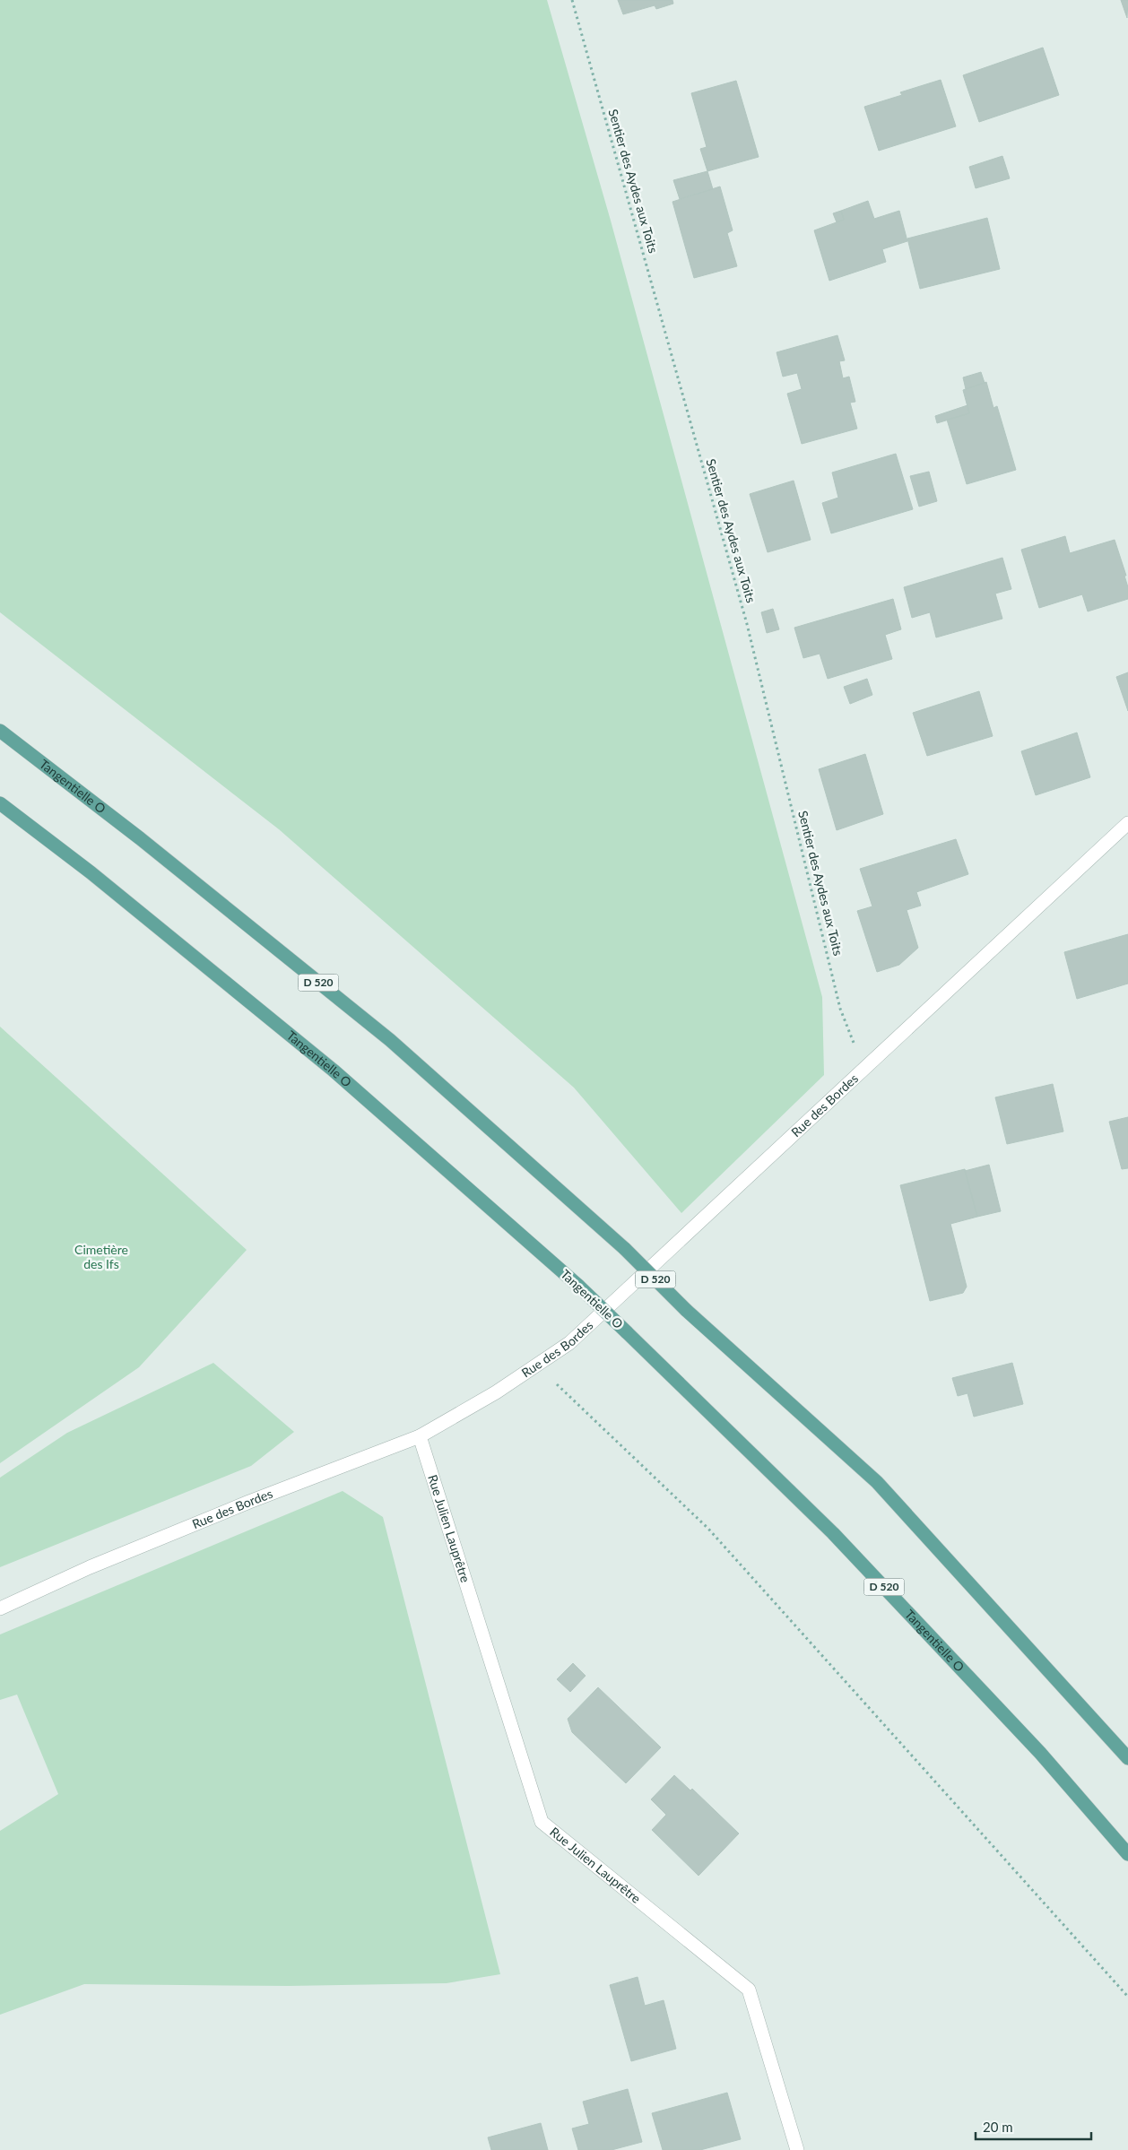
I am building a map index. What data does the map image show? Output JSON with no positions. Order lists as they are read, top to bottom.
{
  "streets": {
    "main road": ["Tangentielle O", "D 520"],
    "street": ["Rue des Bordes", "Rue Julien Lauprêtre"],
    "path": ["Sentier des Aydes aux Toits"]
  },
  "crossings": [
    ["Sentier des Aydes aux Toits", "Rue des Bordes"],
    ["Rue des Bordes", "Rue Julien Lauprêtre"]
  ],
  "parks": ["Cimetière des Ifs"],
  "scale_bar": "20 m"
}
